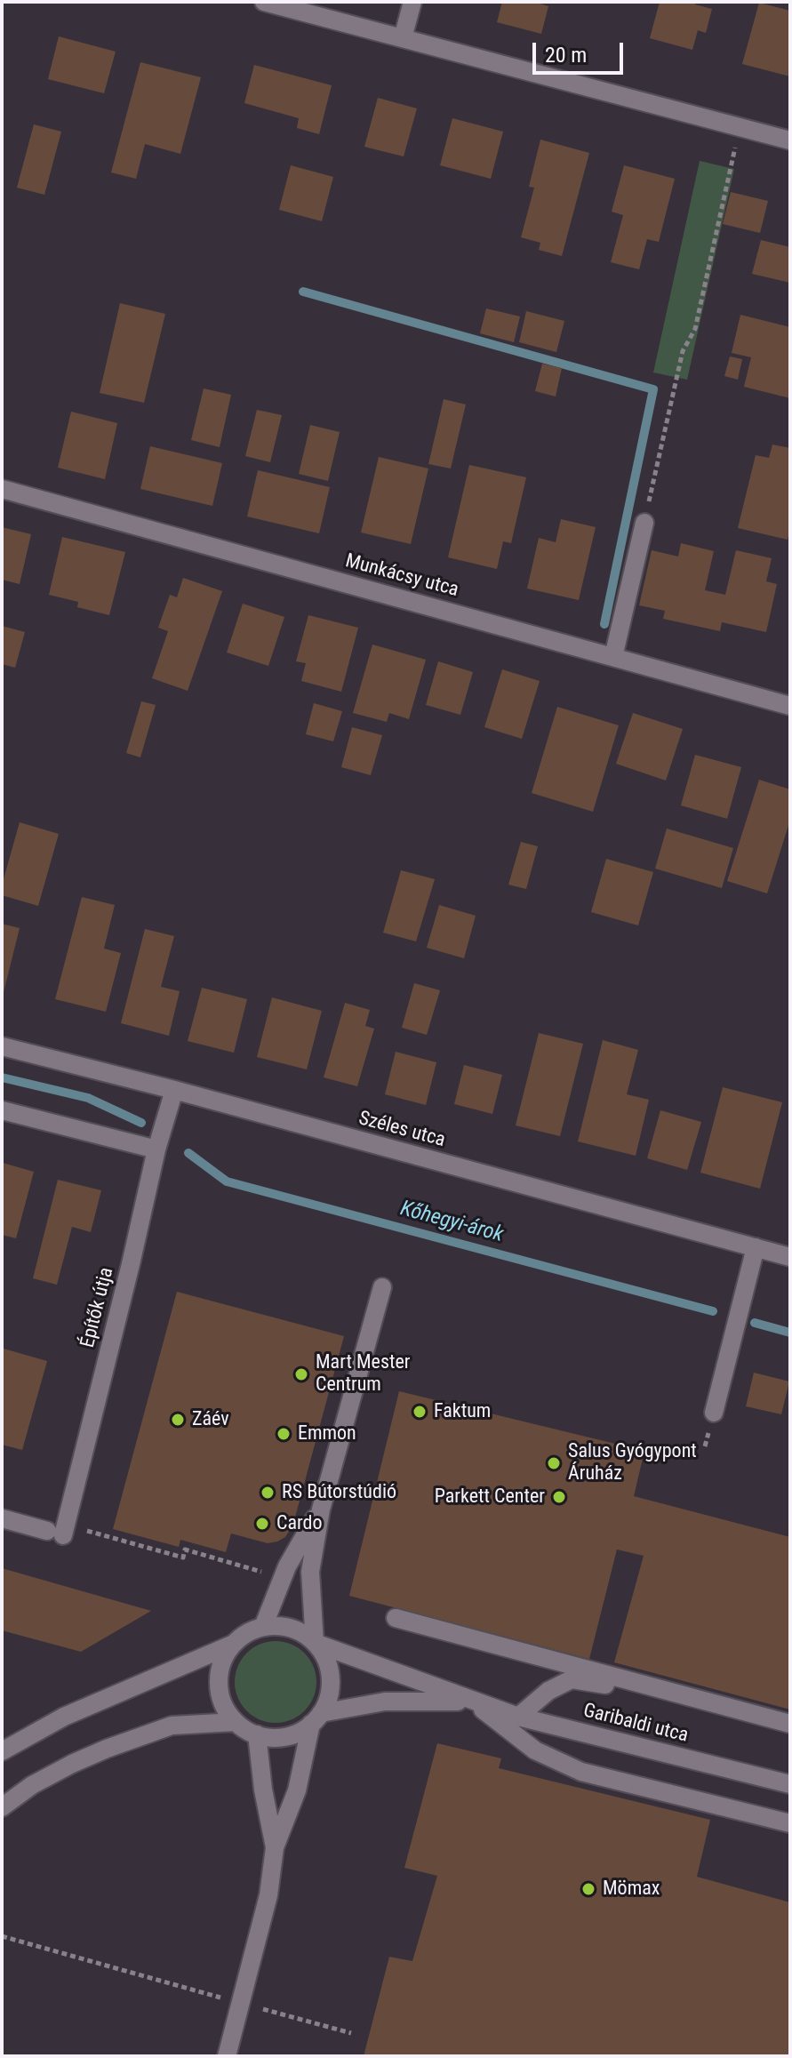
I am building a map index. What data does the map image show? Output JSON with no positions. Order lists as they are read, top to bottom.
{
  "streets": {
    "street": [
      "Munkácsy utca",
      "Széles utca",
      "Építők útja",
      "Garibaldi utca"
    ]
  },
  "crossings": [
    ["Széles utca", "Építők útja"]
  ],
  "water": ["Kőhegyi-árok"],
  "places": [
    "Mart Mester Centrum",
    "Faktum",
    "Záév",
    "Emmon",
    "Salus Gyógypont Áruház",
    "RS Bútorstúdió",
    "Parkett Center",
    "Cardo",
    "Mömax"
  ],
  "scale_bar": "20 m"
}
